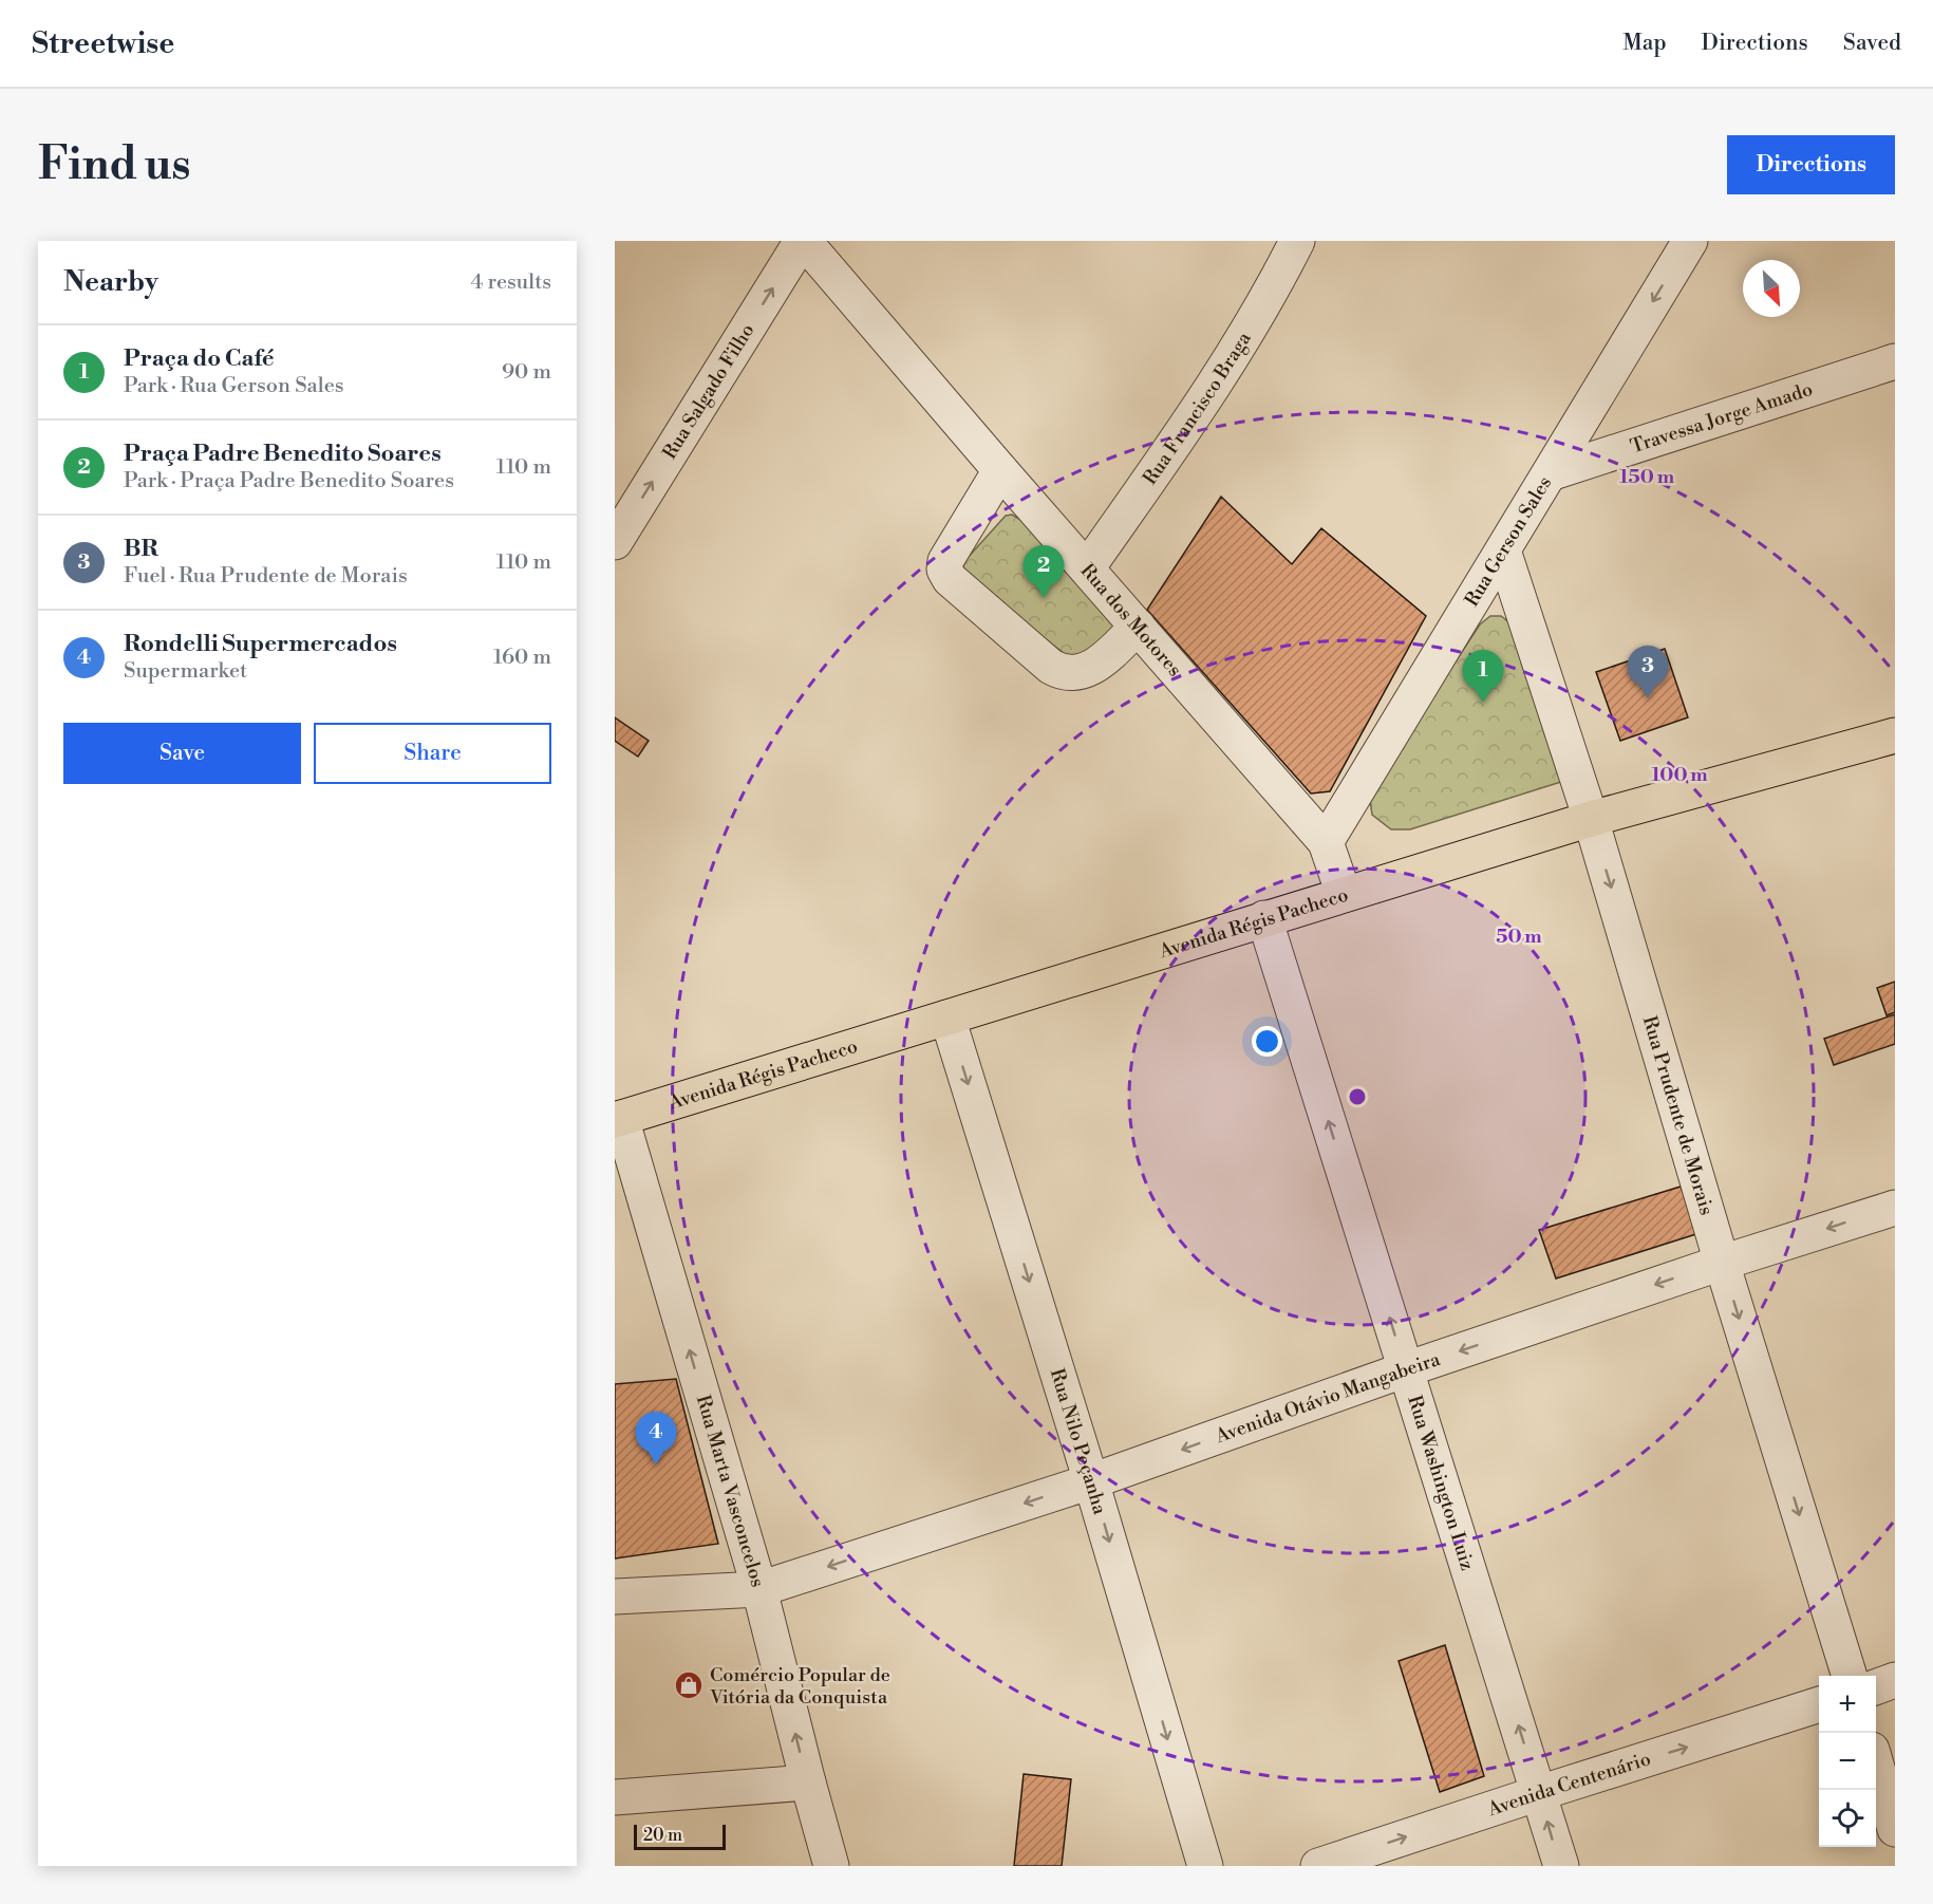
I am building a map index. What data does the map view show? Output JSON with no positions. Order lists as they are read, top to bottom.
{
  "streets": {
    "main road": ["Avenida Régis Pacheco"],
    "street": [
      "Rua Salgado Filho",
      "Rua Francisco Braga",
      "Travessa Jorge Amado",
      "Rua Gerson Sales",
      "Rua dos Motores",
      "Rua Prudente de Morais",
      "Avenida Otávio Mangabeira",
      "Rua Nilo Peçanha",
      "Rua Washington Luiz",
      "Rua Marta Vasconcelos",
      "Avenida Centenário"
    ]
  },
  "crossings": [
    ["Rua Salgado Filho", "Rua dos Motores"],
    ["Rua Francisco Braga", "Rua dos Motores"],
    ["Travessa Jorge Amado", "Rua Gerson Sales"],
    ["Rua Gerson Sales", "Rua dos Motores"],
    ["Rua Gerson Sales", "Rua Prudente de Morais"],
    ["Rua dos Motores", "Avenida Régis Pacheco"],
    ["Avenida Régis Pacheco", "Rua Prudente de Morais"],
    ["Avenida Régis Pacheco", "Rua Nilo Peçanha"],
    ["Avenida Régis Pacheco", "Rua Washington Luiz"],
    ["Avenida Régis Pacheco", "Rua Marta Vasconcelos"],
    ["Rua Prudente de Morais", "Avenida Otávio Mangabeira"],
    ["Avenida Otávio Mangabeira", "Rua Nilo Peçanha"],
    ["Avenida Otávio Mangabeira", "Rua Washington Luiz"],
    ["Avenida Otávio Mangabeira", "Rua Marta Vasconcelos"],
    ["Rua Washington Luiz", "Avenida Centenário"]
  ],
  "one_way": [
    "Rua Salgado Filho",
    "Rua Gerson Sales",
    "Rua Prudente de Morais",
    "Avenida Otávio Mangabeira",
    "Rua Nilo Peçanha",
    "Rua Washington Luiz",
    "Rua Marta Vasconcelos",
    "Avenida Centenário"
  ],
  "places": {
    "shop": ["Comércio Popular de Vitória da Conquista"]
  },
  "scale_bar": "20 m",
  "north": "bottom right",
  "page": {
    "header": "Streetwise",
    "nav": ["Map", "Directions", "Saved"],
    "buttons": [
      "Directions",
      ["Save", "Share"]
    ],
    "title": "Find us",
    "heading": ["Nearby", "4 results"],
    "list": [
      {
        "mark": "1",
        "name": "Praça do Café",
        "note": "Park · Rua Gerson Sales",
        "value": "90 m"
      },
      {
        "mark": "2",
        "name": "Praça Padre Benedito Soares",
        "note": "Park · Praça Padre Benedito Soares",
        "value": "110 m"
      },
      {
        "mark": "3",
        "name": "BR",
        "note": "Fuel · Rua Prudente de Morais",
        "value": "110 m"
      },
      {
        "mark": "4",
        "name": "Rondelli Supermercados",
        "note": "Supermarket",
        "value": "160 m"
      }
    ],
    "pins": [
      "2",
      "3",
      "1",
      "4"
    ],
    "map_buttons": ["+", "−"],
    "scale": "20 m"
  },
  "rings": ["150 m", "100 m", "50 m"]
}
